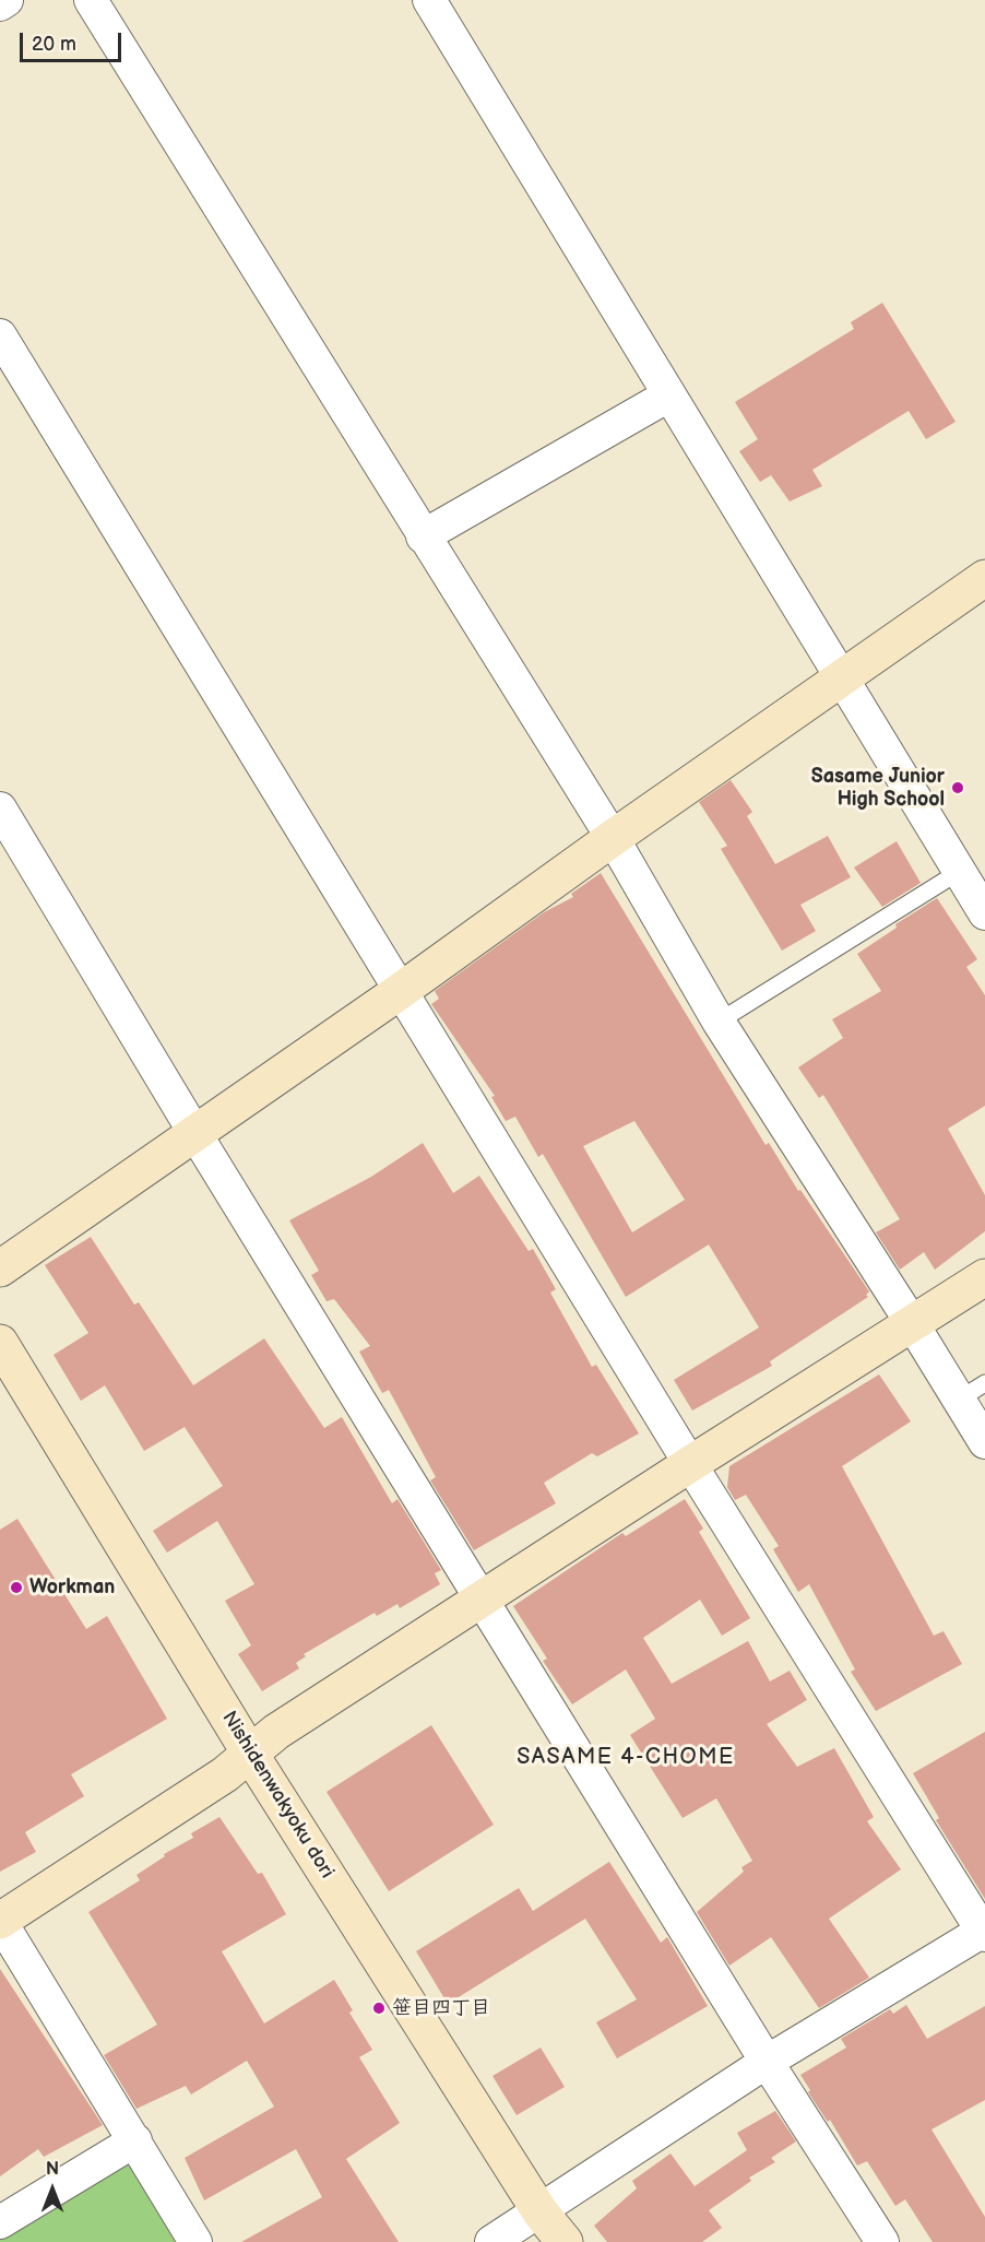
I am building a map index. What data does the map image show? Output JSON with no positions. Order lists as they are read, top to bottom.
{
  "streets": {
    "street": ["Nishidenwakyoku dori"]
  },
  "districts": ["SASAME 4-CHOME"],
  "places": ["Sasame Junior High School", "Workman", "笹目四丁目"],
  "scale_bar": "20 m",
  "north": "top"
}
